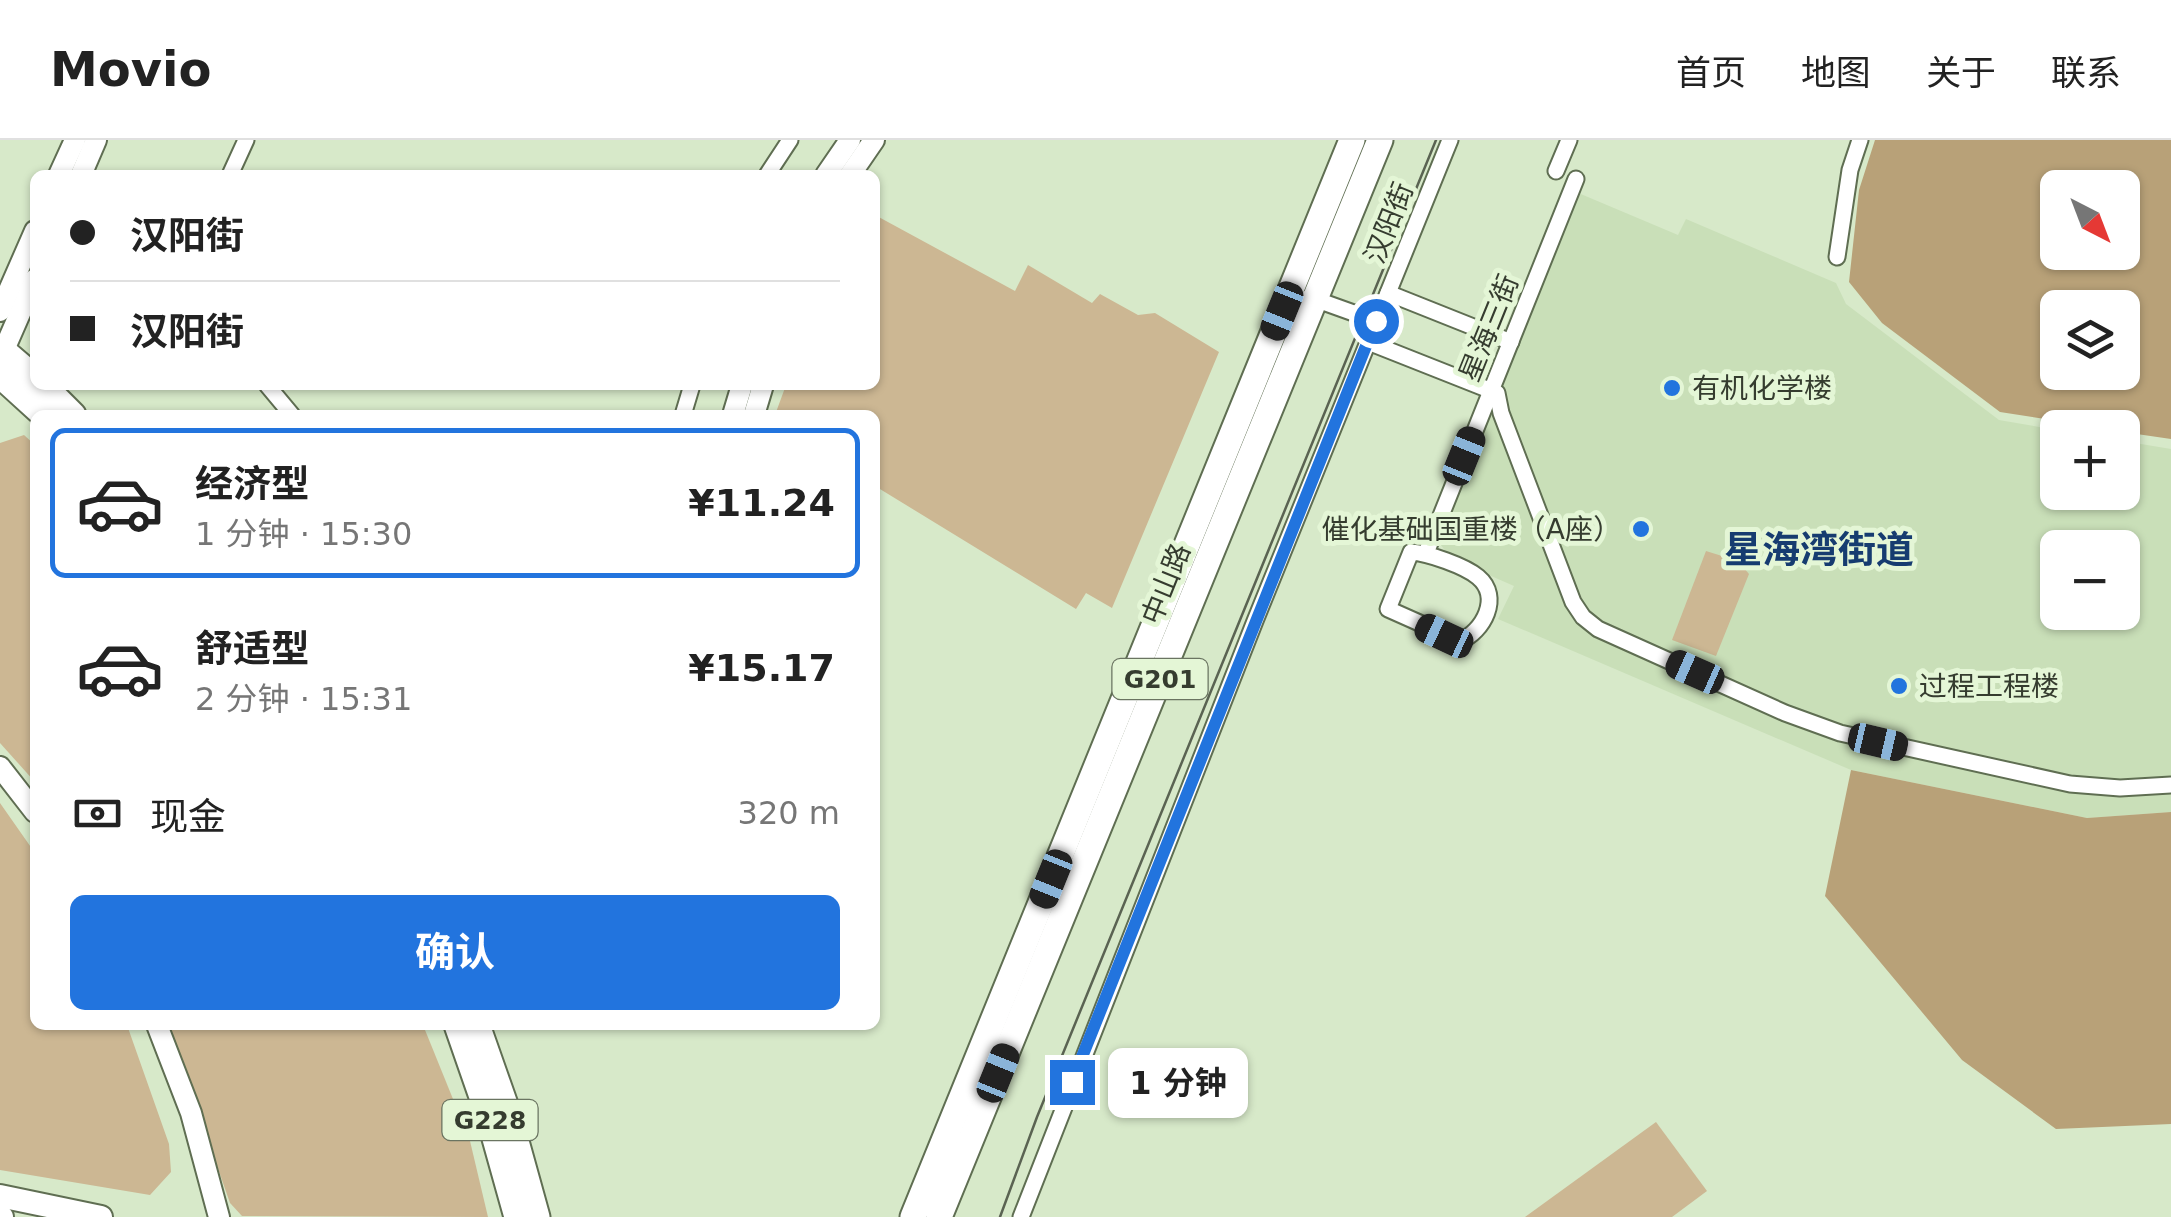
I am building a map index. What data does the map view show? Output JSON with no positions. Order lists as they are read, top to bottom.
{
  "streets": {
    "highway": ["中山路", "G201", "G228"],
    "street": ["汉阳街", "星海三街"]
  },
  "districts": ["星海湾街道"],
  "places": ["有机化学楼", "催化基础国重楼（A座）", "过程工程楼"],
  "north": "bottom right",
  "page": {
    "header": "Movio",
    "nav": [
      "首页",
      "地图",
      "关于",
      "联系"
    ],
    "map_buttons": ["+", "−"],
    "banner": ["汉阳街", "汉阳街"],
    "list": [
      {
        "name": "经济型",
        "note": "1 分钟 · 15:30",
        "value": "¥11.24"
      },
      {
        "name": "舒适型",
        "note": "2 分钟 · 15:31",
        "value": "¥15.17"
      }
    ],
    "pay": ["现金", "320 m"],
    "buttons": "确认",
    "bubble": "1 分钟"
  }
}
